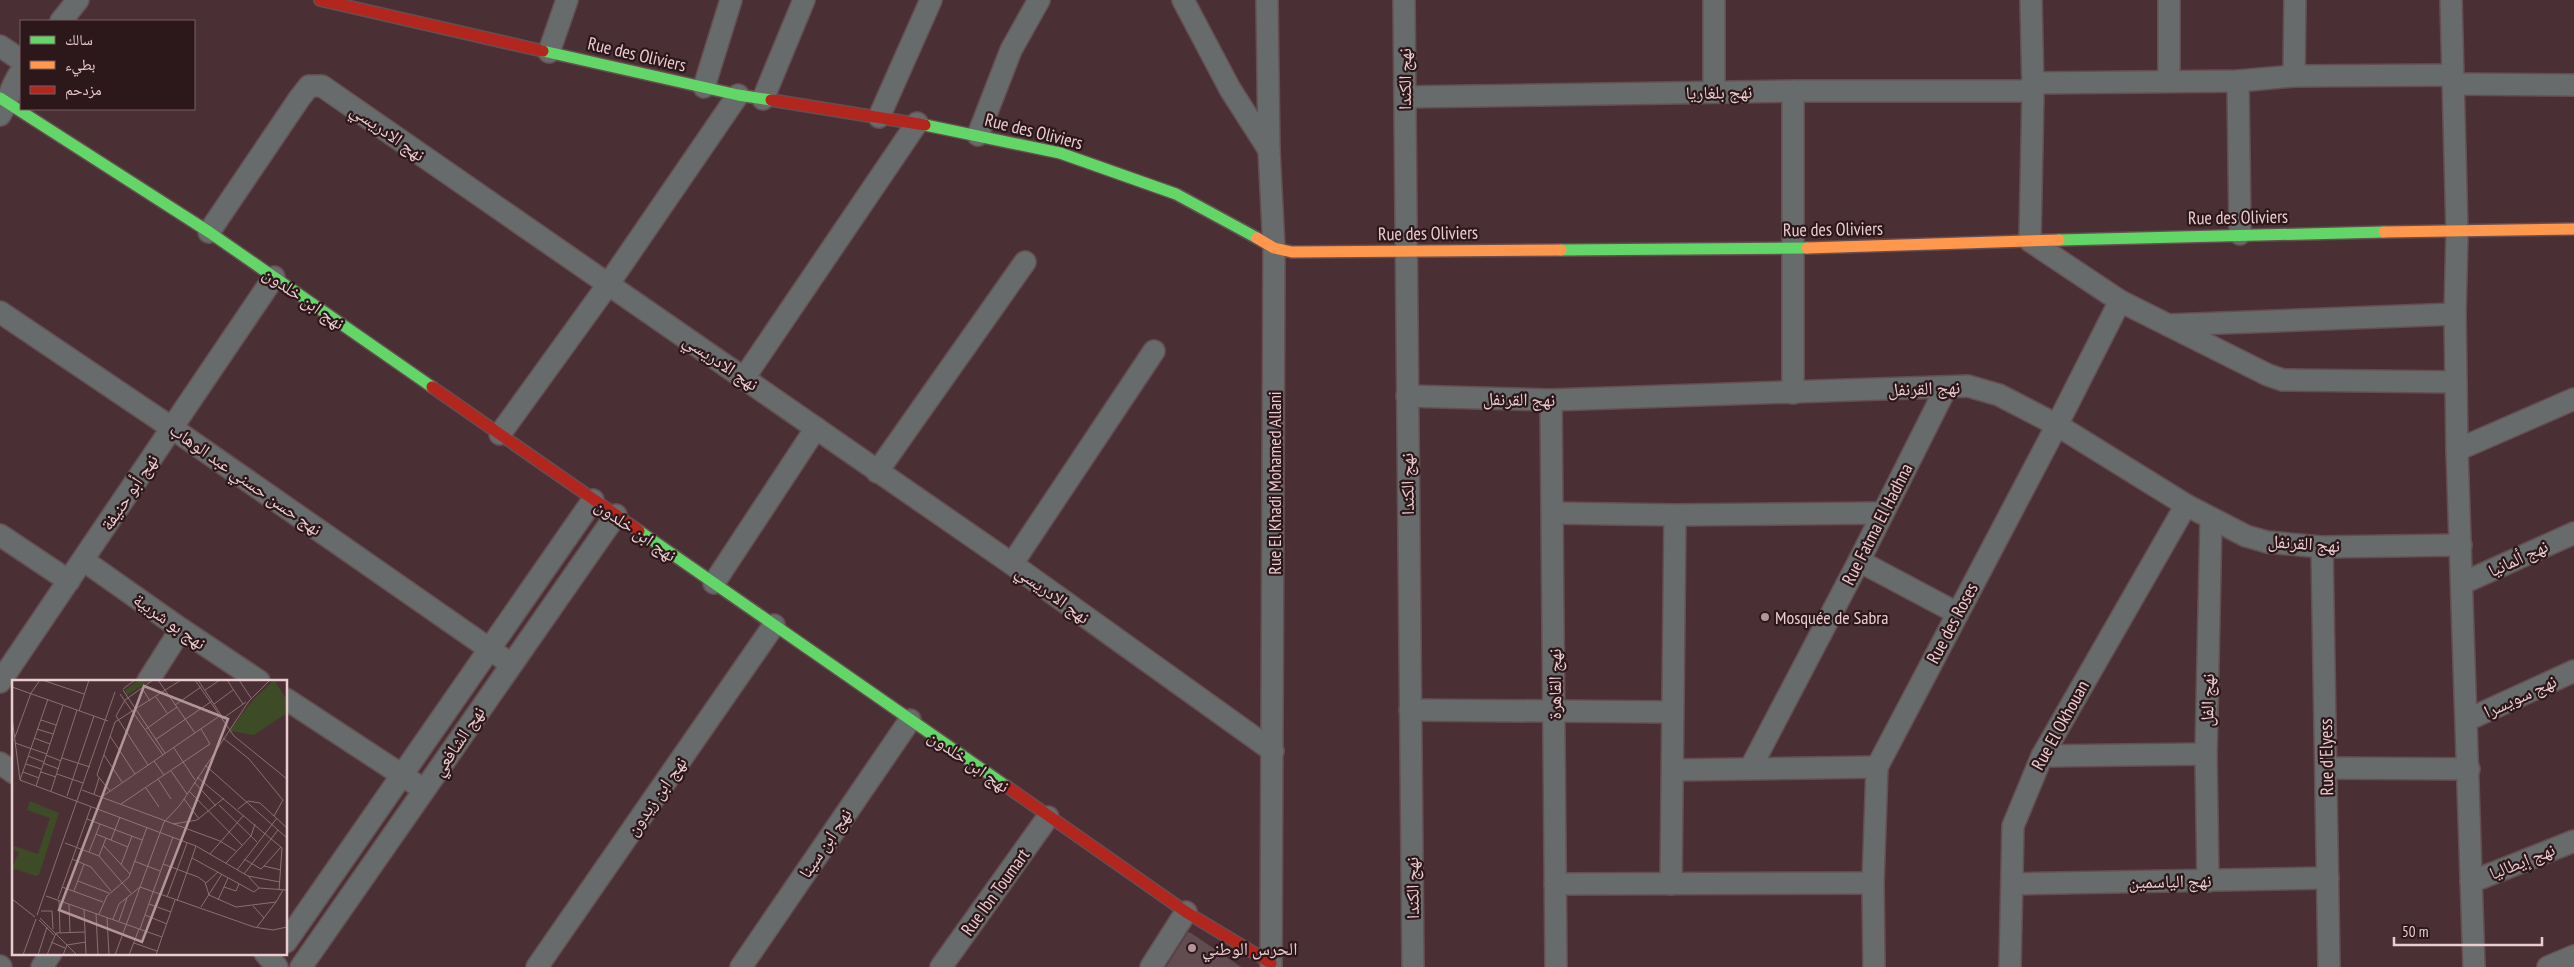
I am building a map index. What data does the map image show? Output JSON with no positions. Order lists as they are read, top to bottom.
{
  "streets": {
    "street": [
      "Rue des Oliviers",
      "نهج الكندا",
      "نهج بلغاريا",
      "نهج الادريسي",
      "نهج ابن خلدون",
      "نهج القرنفل",
      "نهج حسن حسني عبد الوهاب",
      "Rue El Khadi Mohamed Allani",
      "نهج أبو حنيفة",
      "Rue Fatma El Hadhna",
      "نهج ألمانيا",
      "نهج بو شربية",
      "Rue des Roses",
      "نهج القاهرة",
      "نهج سويسرا",
      "نهج الفل",
      "Rue El Okhouan",
      "نهج الشافعي",
      "Rue d'Elyess",
      "نهج ابن زيدون",
      "نهج ابن سينا",
      "نهج إيطاليا",
      "نهج الياسمين",
      "Rue Ibn Toumart"
    ]
  },
  "crossings": [
    ["Rue des Oliviers", "نهج الكندا"],
    ["Rue des Oliviers", "Rue El Khadi Mohamed Allani"],
    ["نهج الكندا", "نهج بلغاريا"],
    ["نهج الكندا", "نهج القرنفل"],
    ["نهج الادريسي", "نهج ابن خلدون"],
    ["نهج الادريسي", "Rue El Khadi Mohamed Allani"],
    ["نهج ابن خلدون", "Rue El Khadi Mohamed Allani"],
    ["نهج ابن خلدون", "نهج أبو حنيفة"],
    ["نهج ابن خلدون", "نهج الشافعي"],
    ["نهج ابن خلدون", "نهج ابن زيدون"],
    ["نهج ابن خلدون", "نهج ابن سينا"],
    ["نهج ابن خلدون", "Rue Ibn Toumart"],
    ["نهج القرنفل", "Rue Fatma El Hadhna"],
    ["نهج القرنفل", "Rue des Roses"],
    ["نهج القرنفل", "نهج القاهرة"],
    ["نهج القرنفل", "نهج الفل"],
    ["نهج القرنفل", "Rue El Okhouan"],
    ["نهج القرنفل", "Rue d'Elyess"],
    ["نهج حسن حسني عبد الوهاب", "نهج أبو حنيفة"],
    ["نهج حسن حسني عبد الوهاب", "نهج الشافعي"],
    ["نهج أبو حنيفة", "نهج بو شربية"],
    ["نهج الفل", "نهج الياسمين"],
    ["Rue El Okhouan", "نهج الياسمين"],
    ["Rue d'Elyess", "نهج الياسمين"]
  ],
  "places": ["Mosquée de Sabra", "الحرس الوطني"],
  "legend": ["سالك", "بطيء", "مزدحم"],
  "scale_bar": "50 m"
}
